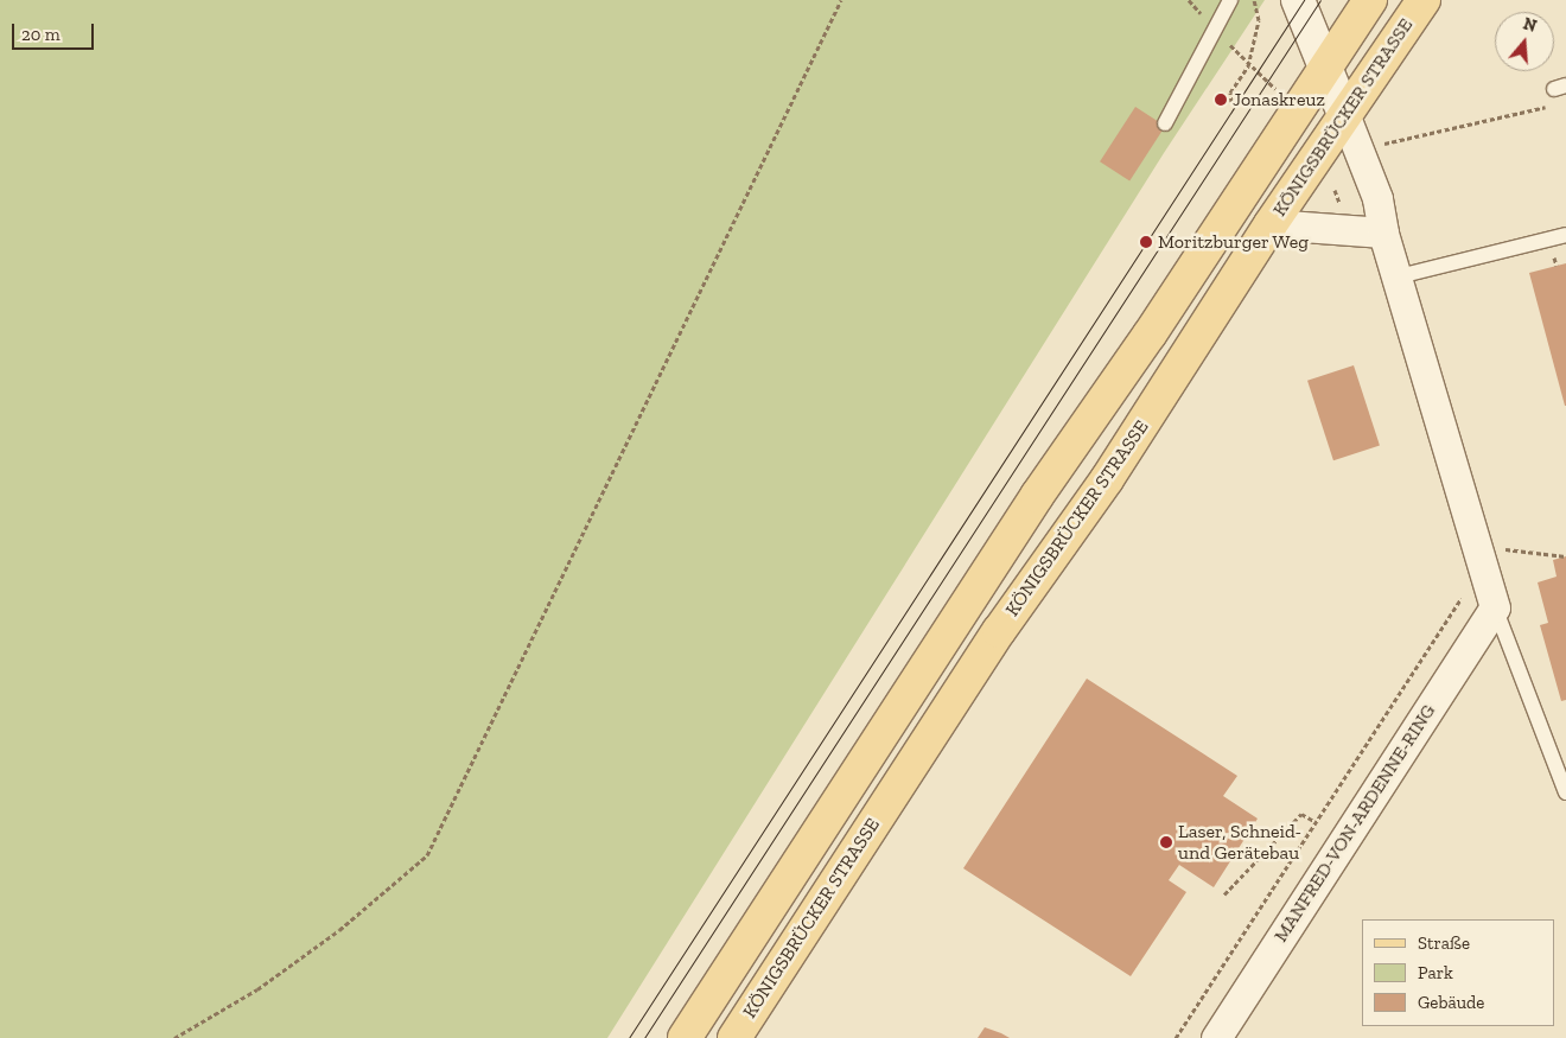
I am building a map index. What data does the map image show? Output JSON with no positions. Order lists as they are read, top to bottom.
{
  "streets": {
    "main road": ["KÖNIGSBRÜCKER STRASSE"],
    "street": ["MANFRED-VON-ARDENNE-RING"]
  },
  "places": ["Jonaskreuz", "Moritzburger Weg", "Laser, Schneid- und Gerätebau"],
  "legend": ["Straße", "Park", "Gebäude"],
  "scale_bar": "20 m",
  "north": "top"
}
